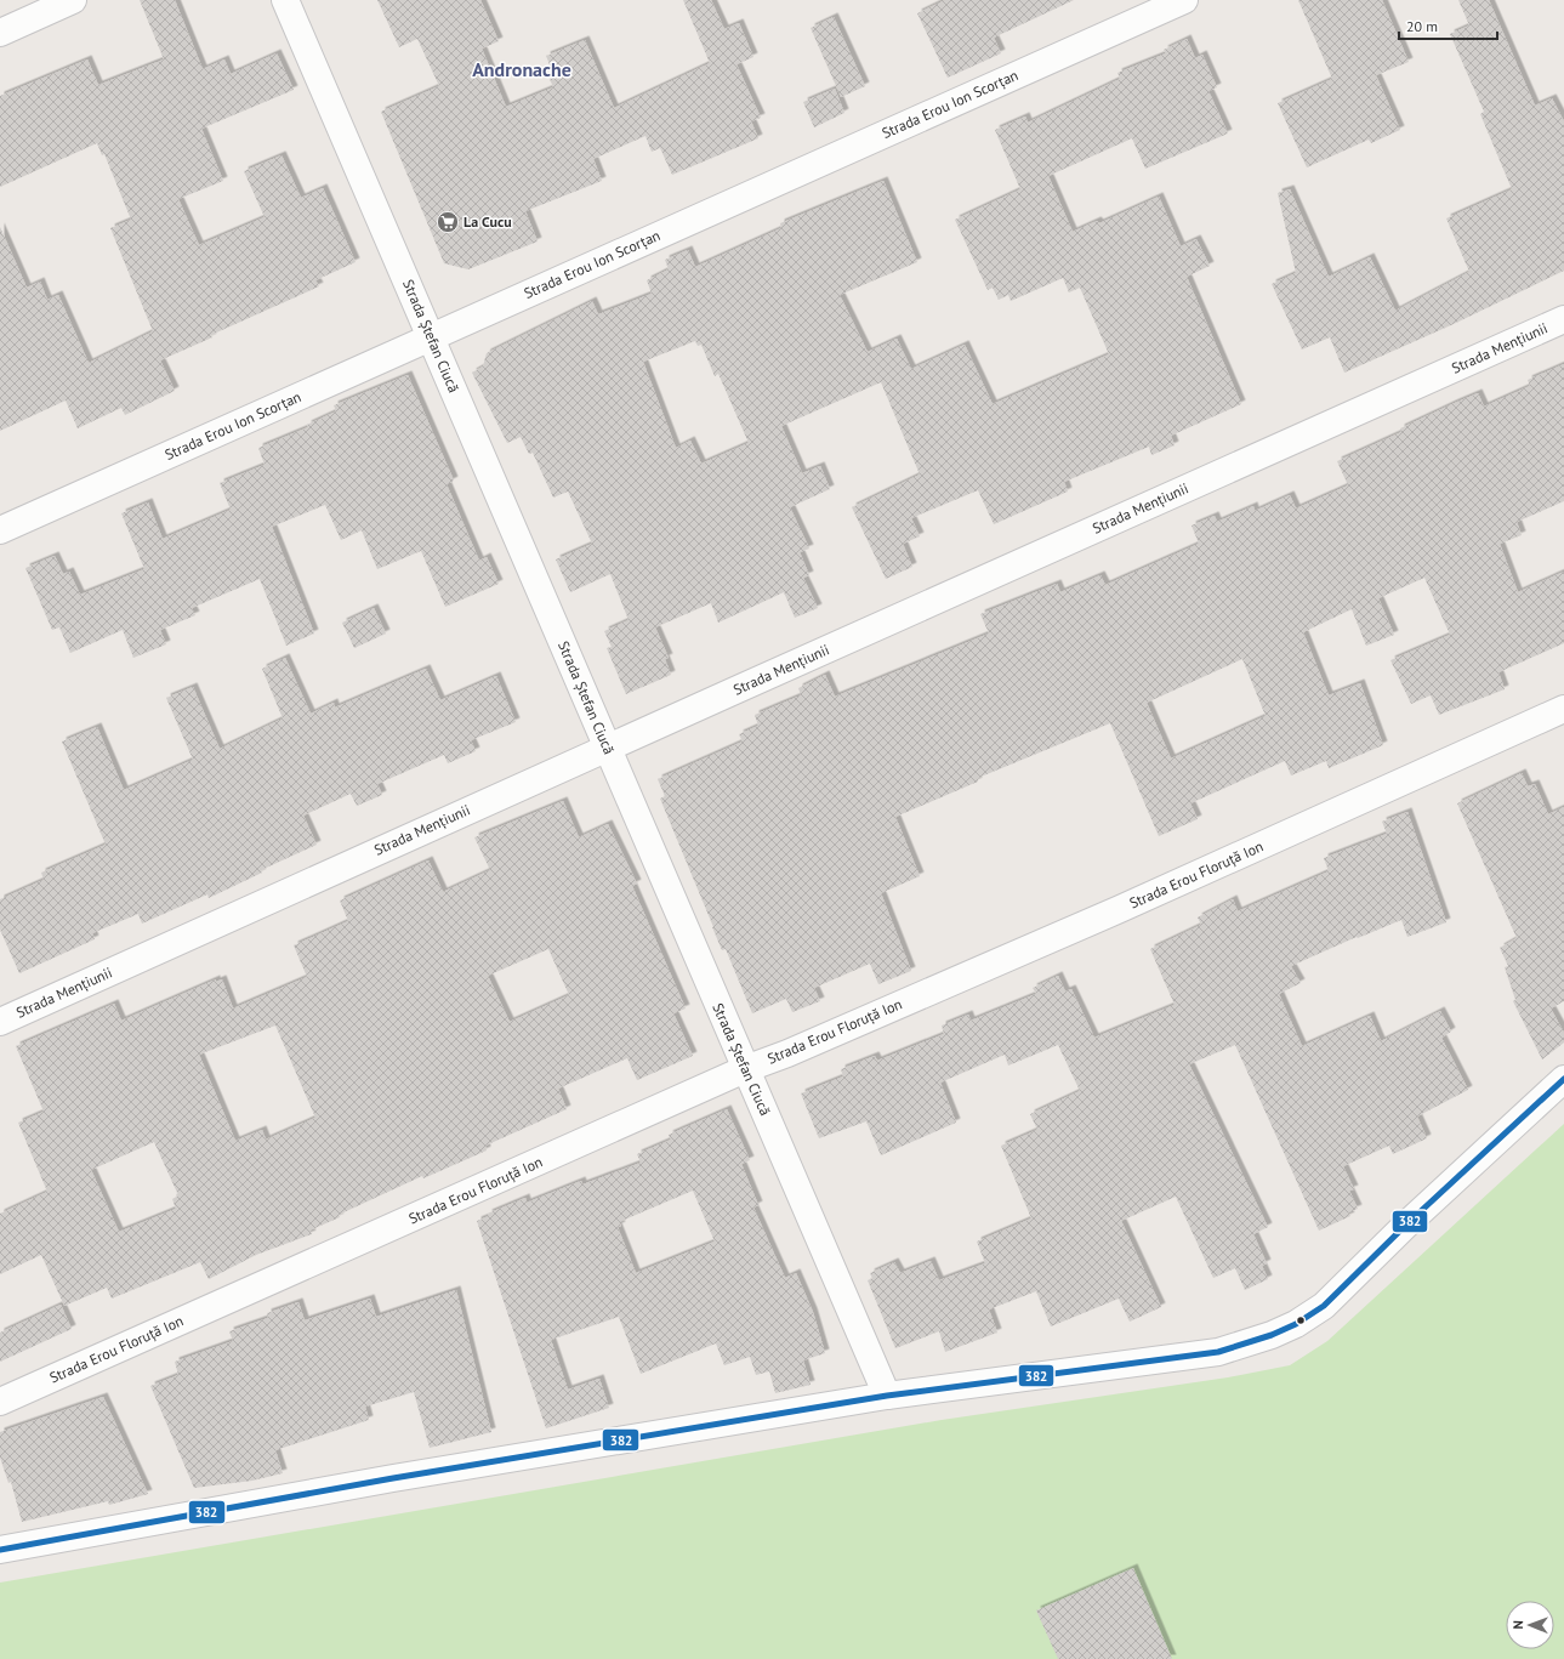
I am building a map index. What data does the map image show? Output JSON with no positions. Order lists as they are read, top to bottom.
{
  "streets": {
    "street": [
      "Strada Erou Ion Scorțan",
      "Strada Ștefan Ciucă",
      "Strada Mențiunii",
      "Strada Erou Floruță Ion"
    ]
  },
  "crossings": [
    ["Strada Erou Ion Scorțan", "Strada Ștefan Ciucă"],
    ["Strada Ștefan Ciucă", "Strada Mențiunii"],
    ["Strada Ștefan Ciucă", "Strada Erou Floruță Ion"]
  ],
  "districts": ["Andronache"],
  "places": {
    "supermarket": ["La Cucu"]
  },
  "lines": ["transit line 382"],
  "scale_bar": "20 m",
  "north": "left"
}
